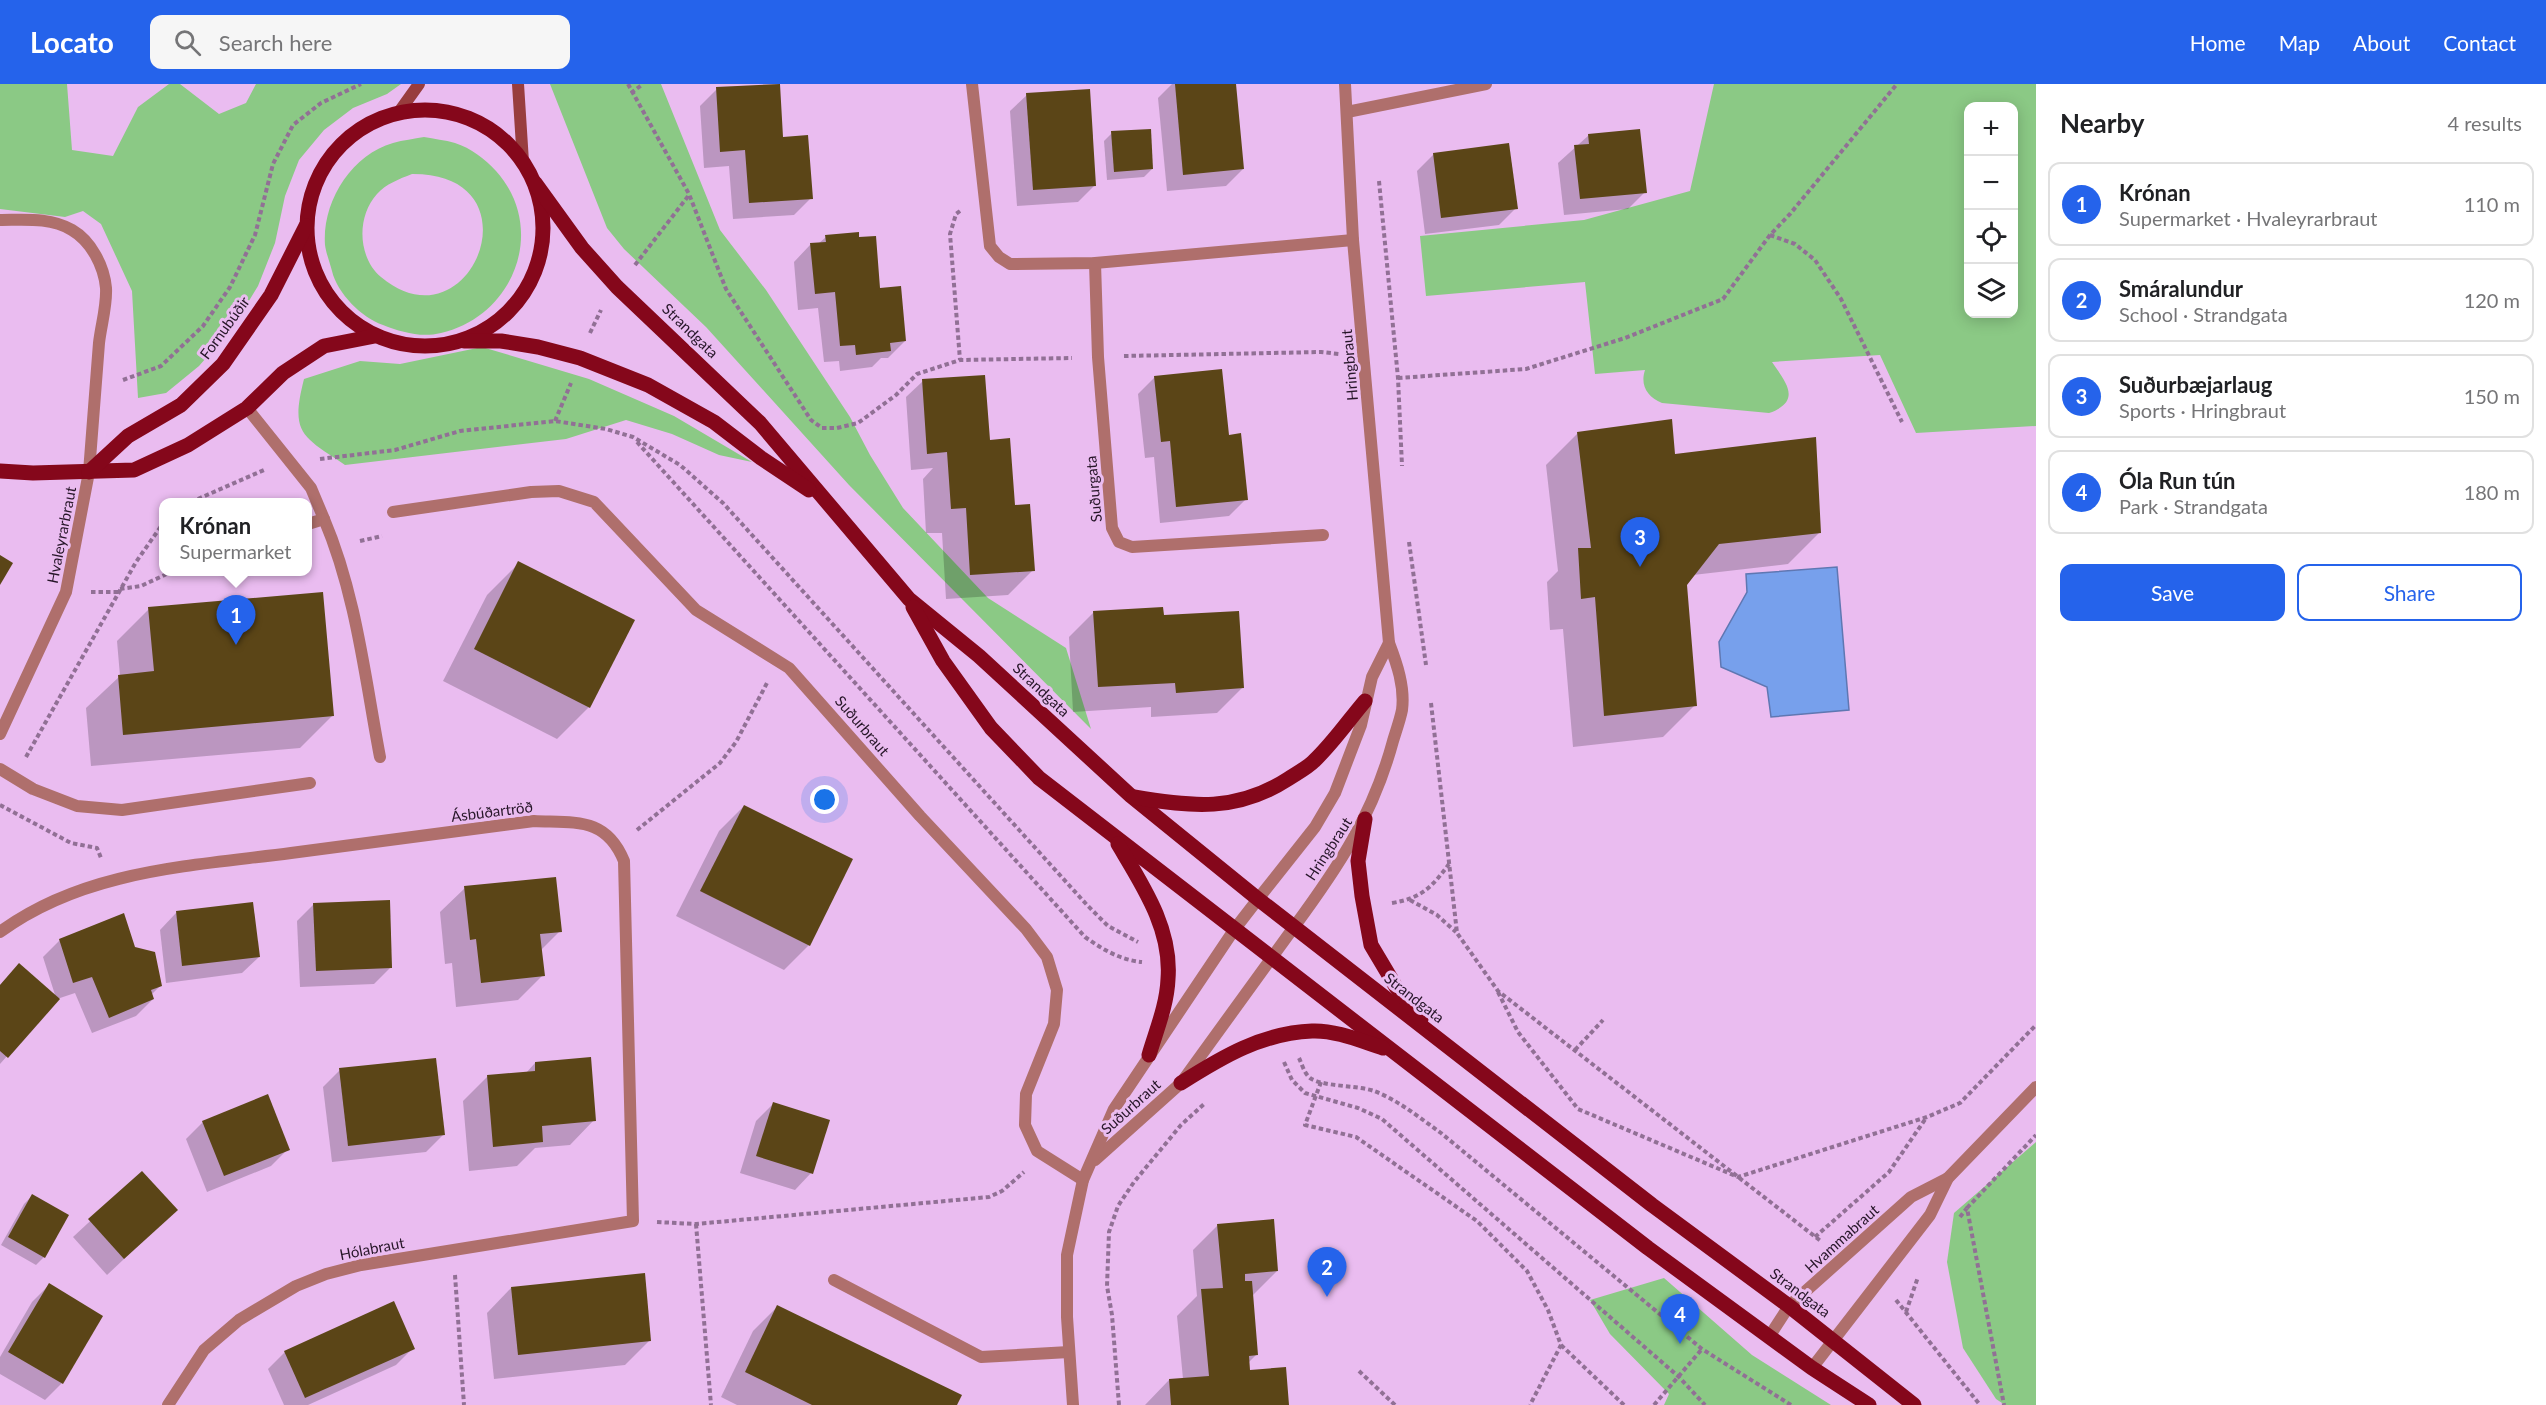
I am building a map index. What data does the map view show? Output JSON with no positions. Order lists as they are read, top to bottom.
{
  "streets": {
    "main road": ["Fornubúðir", "Strandgata"],
    "street": [
      "Hringbraut",
      "Suðurgata",
      "Hvaleyrarbraut",
      "Suðurbraut",
      "Ásbúðartröð",
      "Hvammabraut",
      "Hólabraut"
    ]
  },
  "crossings": [
    ["Fornubúðir", "Hvaleyrarbraut"],
    ["Strandgata", "Hringbraut"],
    ["Strandgata", "Suðurbraut"],
    ["Strandgata", "Hvammabraut"],
    ["Hringbraut", "Suðurbraut"]
  ],
  "page": {
    "header": "Locato",
    "search": "Search here",
    "nav": [
      "Home",
      "Map",
      "About",
      "Contact"
    ],
    "heading": ["Nearby", "4 results"],
    "map_buttons": ["+", "−"],
    "list": [
      {
        "mark": "1",
        "name": "Krónan",
        "note": "Supermarket · Hvaleyrarbraut",
        "value": "110 m"
      },
      {
        "mark": "2",
        "name": "Smáralundur",
        "note": "School · Strandgata",
        "value": "120 m"
      },
      {
        "mark": "3",
        "name": "Suðurbæjarlaug",
        "note": "Sports · Hringbraut",
        "value": "150 m"
      },
      {
        "mark": "4",
        "name": "Óla Run tún",
        "note": "Park · Strandgata",
        "value": "180 m"
      }
    ],
    "popup": ["Krónan", "Supermarket"],
    "pins": [
      "3",
      "1",
      "2",
      "4"
    ],
    "buttons": ["Save", "Share"]
  }
}
